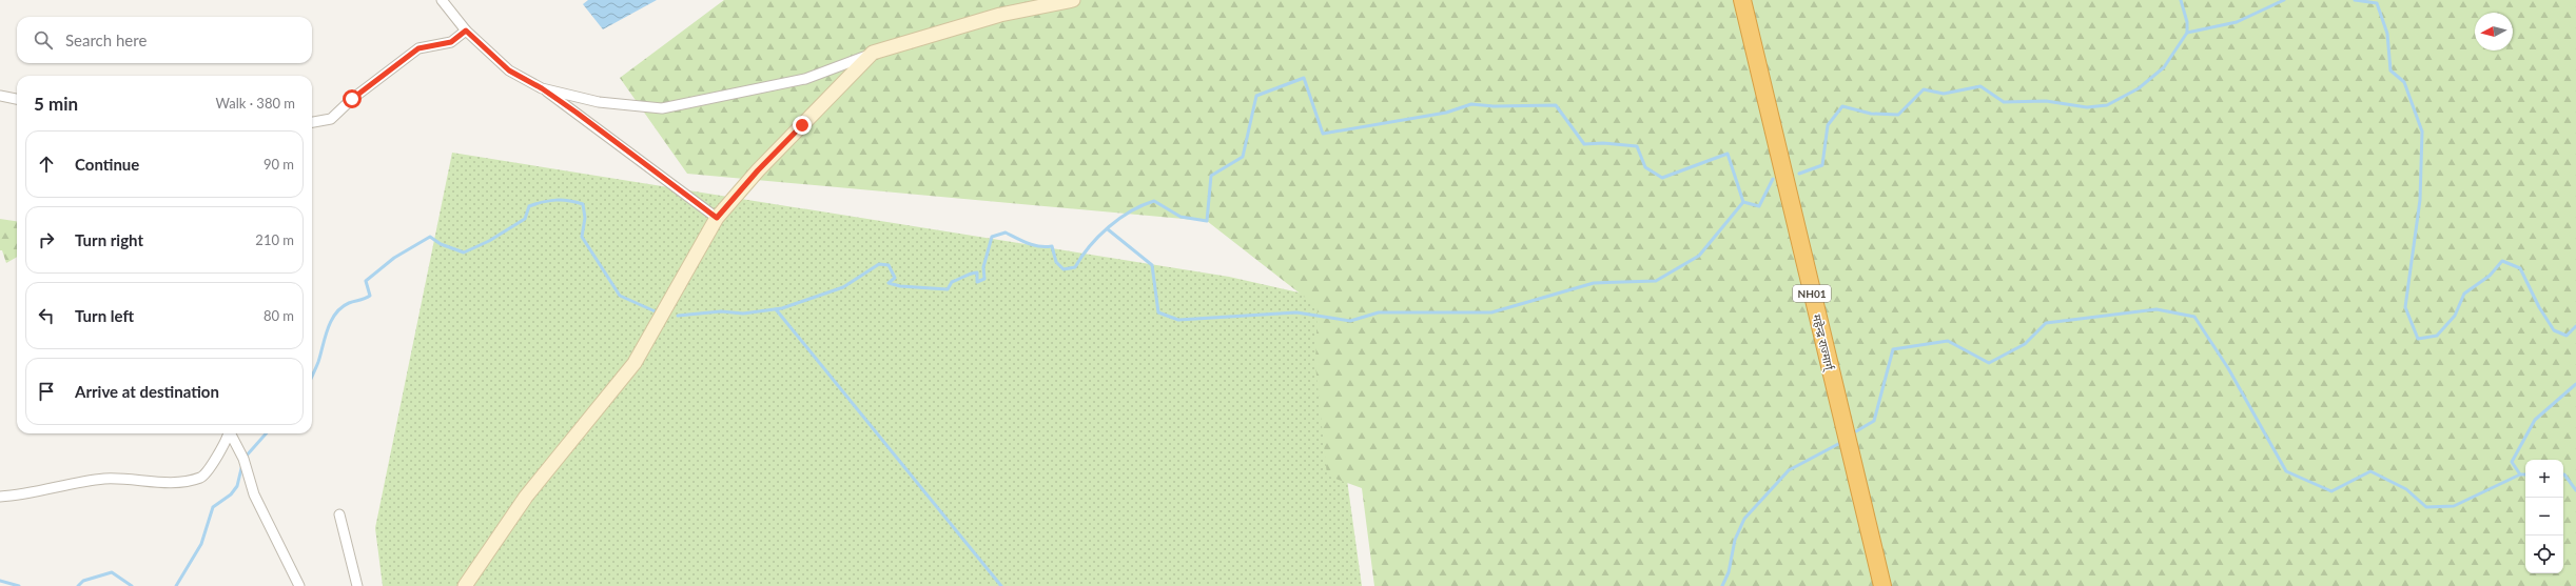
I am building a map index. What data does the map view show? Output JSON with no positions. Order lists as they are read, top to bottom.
{
  "streets": {
    "highway": ["NH01", "महेन्द्र राज्मार्ग्"]
  },
  "north": "left",
  "page": {
    "search": "Search here",
    "heading": ["5 min", "Walk · 380 m"],
    "list": [
      ["Continue", "90 m"],
      ["Turn right", "210 m"],
      ["Turn left", "80 m"],
      "Arrive at destination"
    ],
    "map_buttons": ["+", "−"]
  }
}
